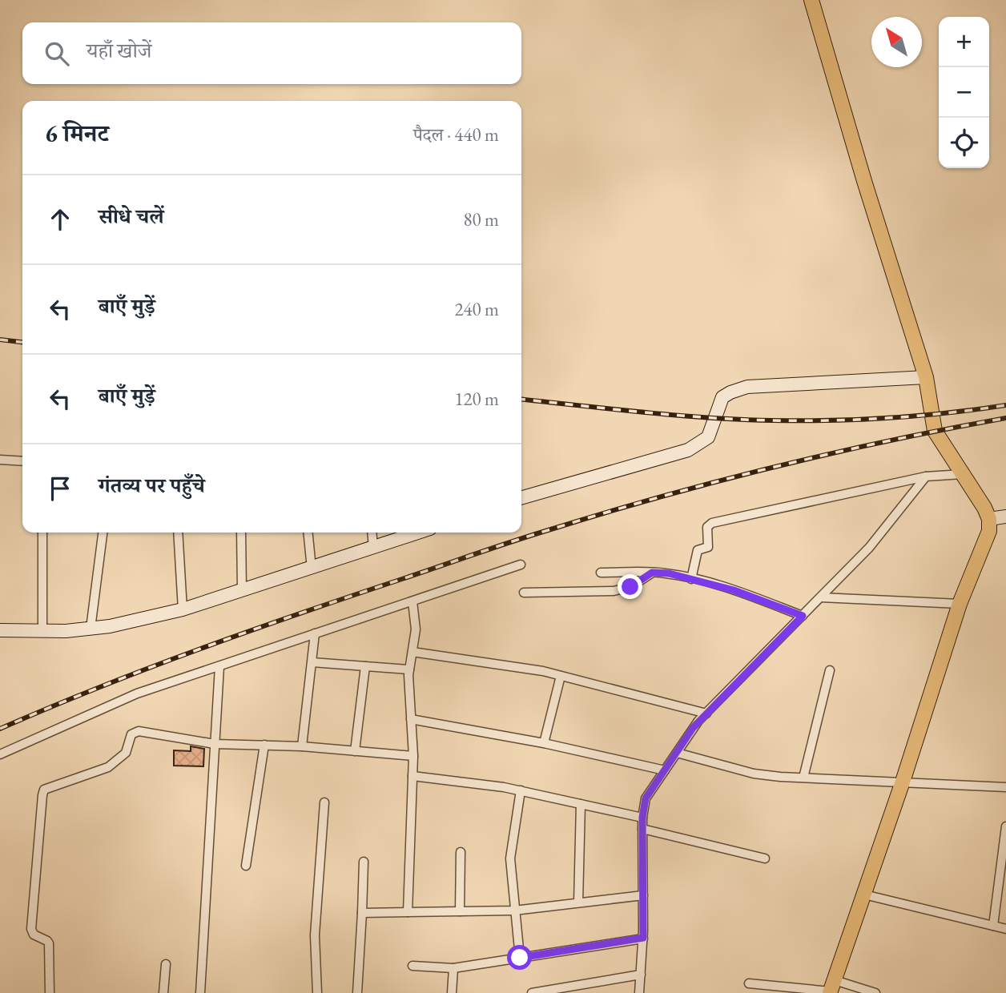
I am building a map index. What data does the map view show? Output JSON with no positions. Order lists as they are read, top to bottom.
{
  "north": "top left",
  "page": {
    "map_buttons": ["+", "−"],
    "search": "यहाँ खोजें",
    "heading": ["6 मिनट", "पैदल · 440 m"],
    "list": [
      ["सीधे चलें", "80 m"],
      ["बाएँ मुड़ें", "240 m"],
      ["बाएँ मुड़ें", "120 m"],
      "गंतव्य पर पहुँचे"
    ]
  }
}
